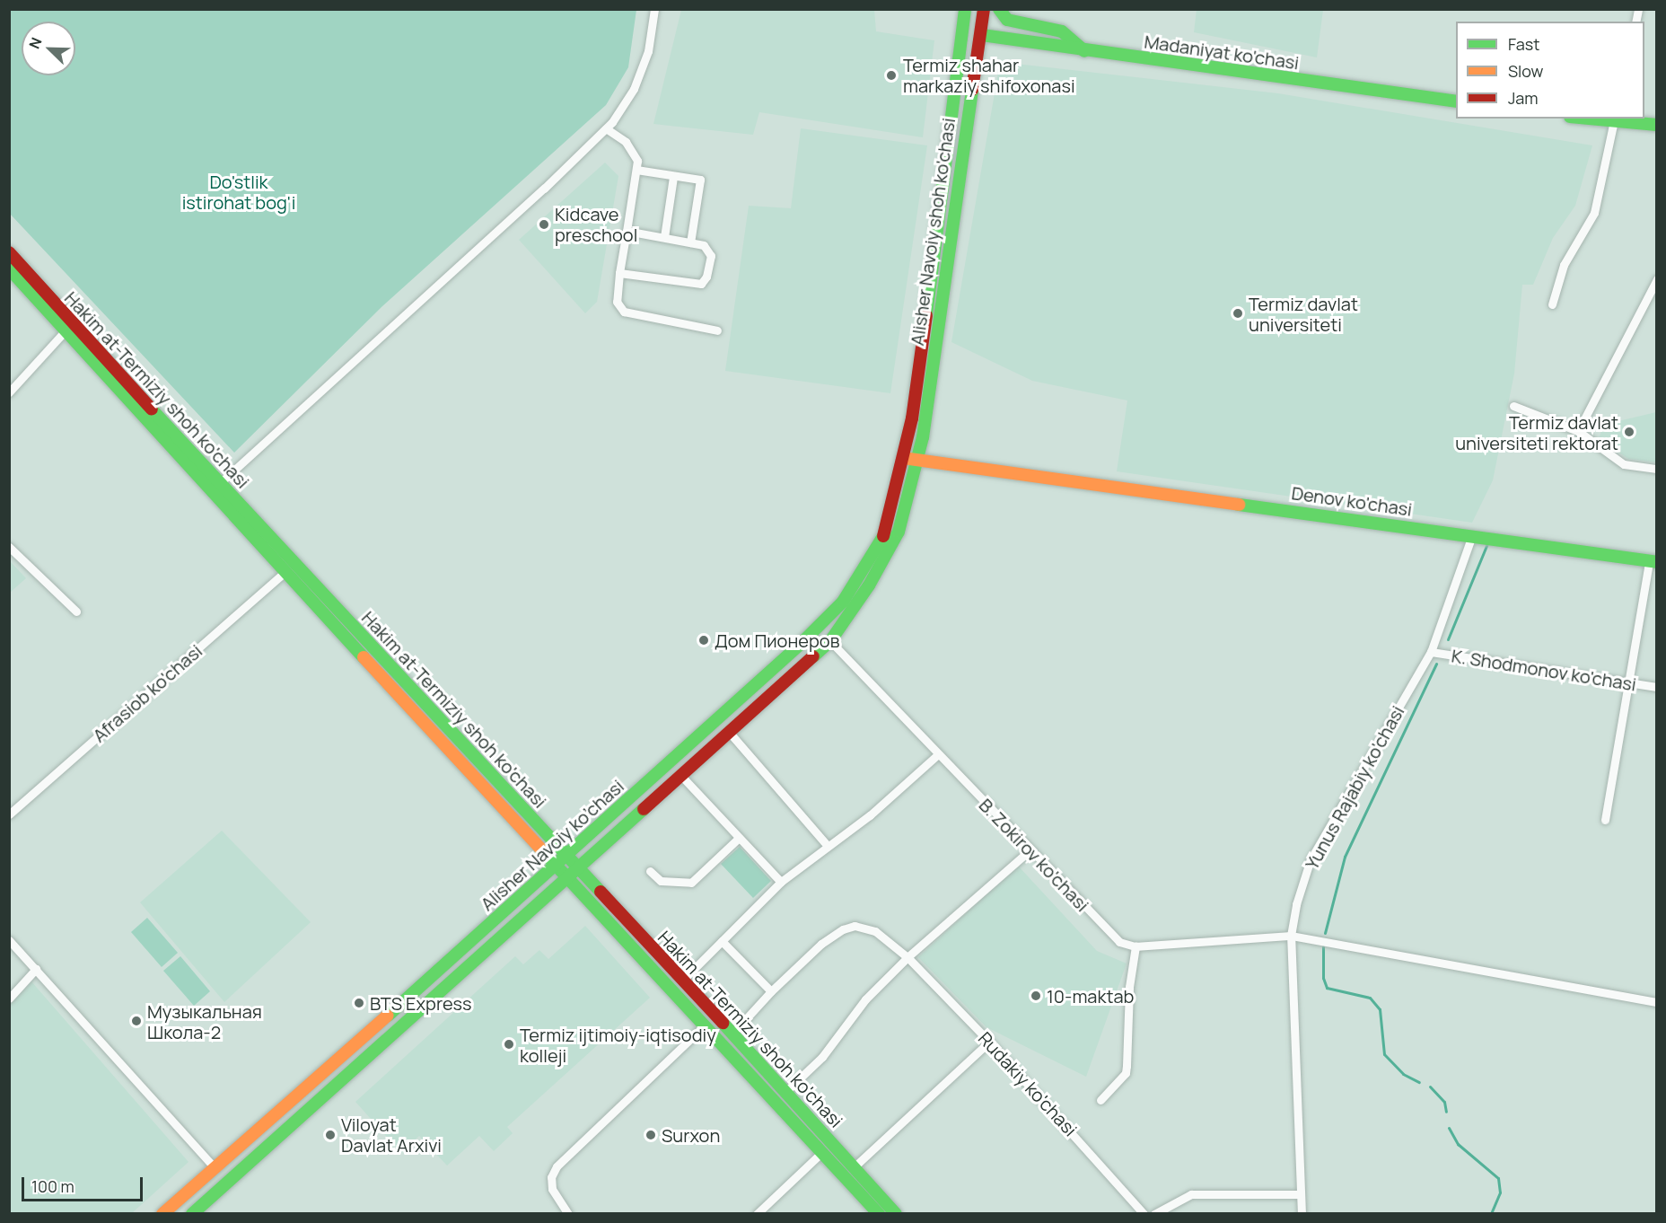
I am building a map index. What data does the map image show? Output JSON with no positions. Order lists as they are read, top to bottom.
{
  "streets": {
    "main road": [
      "Madaniyat ko'chasi",
      "Alisher Navoiy shoh ko'chasi",
      "Hakim at-Termiziy shoh ko'chasi",
      "Denov ko'chasi",
      "Alisher Navoiy ko’chasi"
    ],
    "street": [
      "K. Shodmonov ko'chasi",
      "Afrasiob ko'chasi",
      "Yunus Rajabiy ko'chasi",
      "B. Zokirov ko'chasi",
      "Rudakiy ko'chasi"
    ]
  },
  "crossings": [
    ["Madaniyat ko'chasi", "Alisher Navoiy shoh ko'chasi"],
    ["Alisher Navoiy shoh ko'chasi", "Denov ko'chasi"],
    ["Alisher Navoiy shoh ko'chasi", "Alisher Navoiy ko’chasi"],
    ["Hakim at-Termiziy shoh ko'chasi", "Afrasiob ko'chasi"],
    ["Hakim at-Termiziy shoh ko'chasi", "Alisher Navoiy ko’chasi"],
    ["Hakim at-Termiziy shoh ko'chasi", "Rudakiy ko'chasi"],
    ["Denov ko'chasi", "Yunus Rajabiy ko'chasi"],
    ["Denov ko'chasi", "Alisher Navoiy ko’chasi"],
    ["K. Shodmonov ko'chasi", "Yunus Rajabiy ko'chasi"],
    ["Yunus Rajabiy ko'chasi", "B. Zokirov ko'chasi"],
    ["Alisher Navoiy ko’chasi", "B. Zokirov ko'chasi"]
  ],
  "parks": ["Do'stlik istirohat bog'i"],
  "places": [
    "Termiz shahar markaziy shifoxonasi",
    "Kidcave preschool",
    "Termiz davlat universiteti",
    "Termiz davlat universiteti rektorat",
    "Дом Пионеров",
    "10-maktab",
    "BTS Express",
    "Музыкальная Школа-2",
    "Termiz ijtimoiy-iqtisodiy kolleji",
    "Viloyat Davlat Arxivi",
    "Surxon"
  ],
  "legend": ["Fast", "Slow", "Jam"],
  "scale_bar": "100 m",
  "north": "top left"
}
